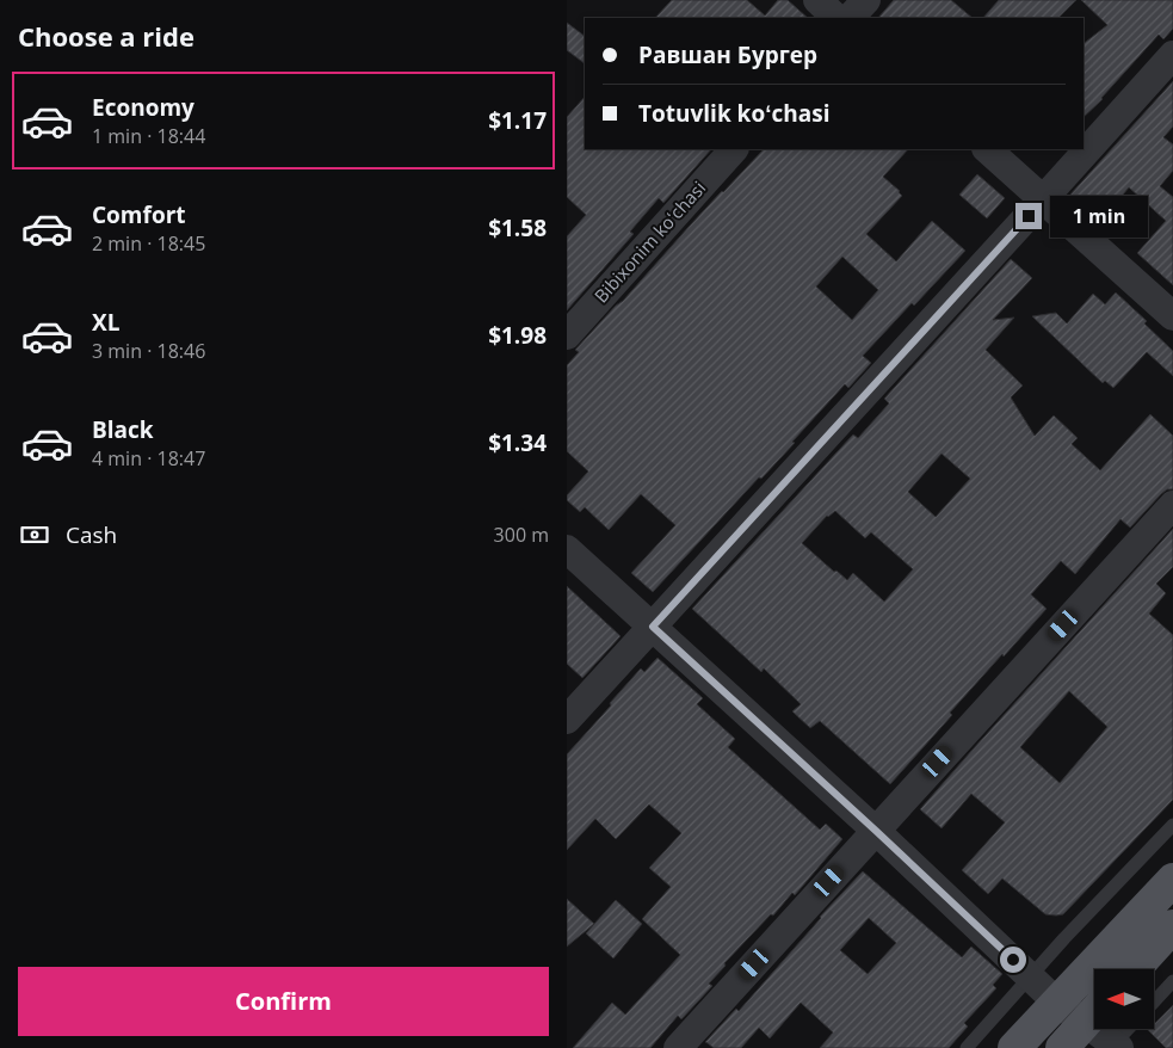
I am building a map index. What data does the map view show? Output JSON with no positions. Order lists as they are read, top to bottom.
{
  "streets": {
    "street": ["Bibixonim koʻchasi"]
  },
  "north": "left",
  "page": {
    "heading": "Choose a ride",
    "banner": ["Равшан Бургер", "Totuvlik koʻchasi"],
    "list": [
      {
        "name": "Economy",
        "note": "1 min · 18:44",
        "value": "$1.17"
      },
      {
        "name": "Comfort",
        "note": "2 min · 18:45",
        "value": "$1.58"
      },
      {
        "name": "XL",
        "note": "3 min · 18:46",
        "value": "$1.98"
      },
      {
        "name": "Black",
        "note": "4 min · 18:47",
        "value": "$1.34"
      }
    ],
    "bubble": "1 min",
    "pay": ["Cash", "300 m"],
    "buttons": "Confirm"
  }
}
